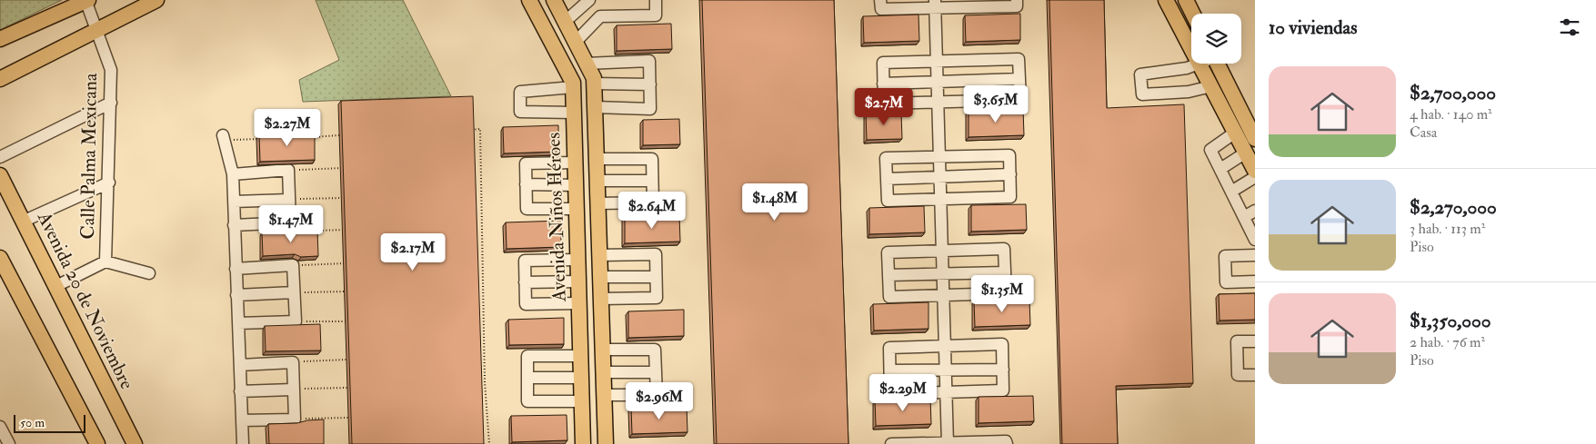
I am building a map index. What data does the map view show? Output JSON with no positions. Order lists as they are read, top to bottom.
{
  "streets": {
    "main road": ["Avenida Niños Héroes", "Avenida 20 de Noviembre"],
    "street": ["Calle Palma Mexicana"]
  },
  "scale_bar": "50 m",
  "page": {
    "heading": "10 viviendas",
    "list": [
      {
        "name": "$2,700,000",
        "note": "4 hab. · 140 m² · Casa"
      },
      {
        "name": "$2,270,000",
        "note": "3 hab. · 113 m² · Piso"
      },
      {
        "name": "$1,350,000",
        "note": "2 hab. · 76 m² · Piso"
      }
    ],
    "price": [
      "$3.65M",
      "$2.7M",
      "$2.27M",
      "$1.48M",
      "$2.64M",
      "$1.47M",
      "$2.17M",
      "$1.35M",
      "$2.29M",
      "$2.96M"
    ],
    "scale": "50 m"
  }
}
